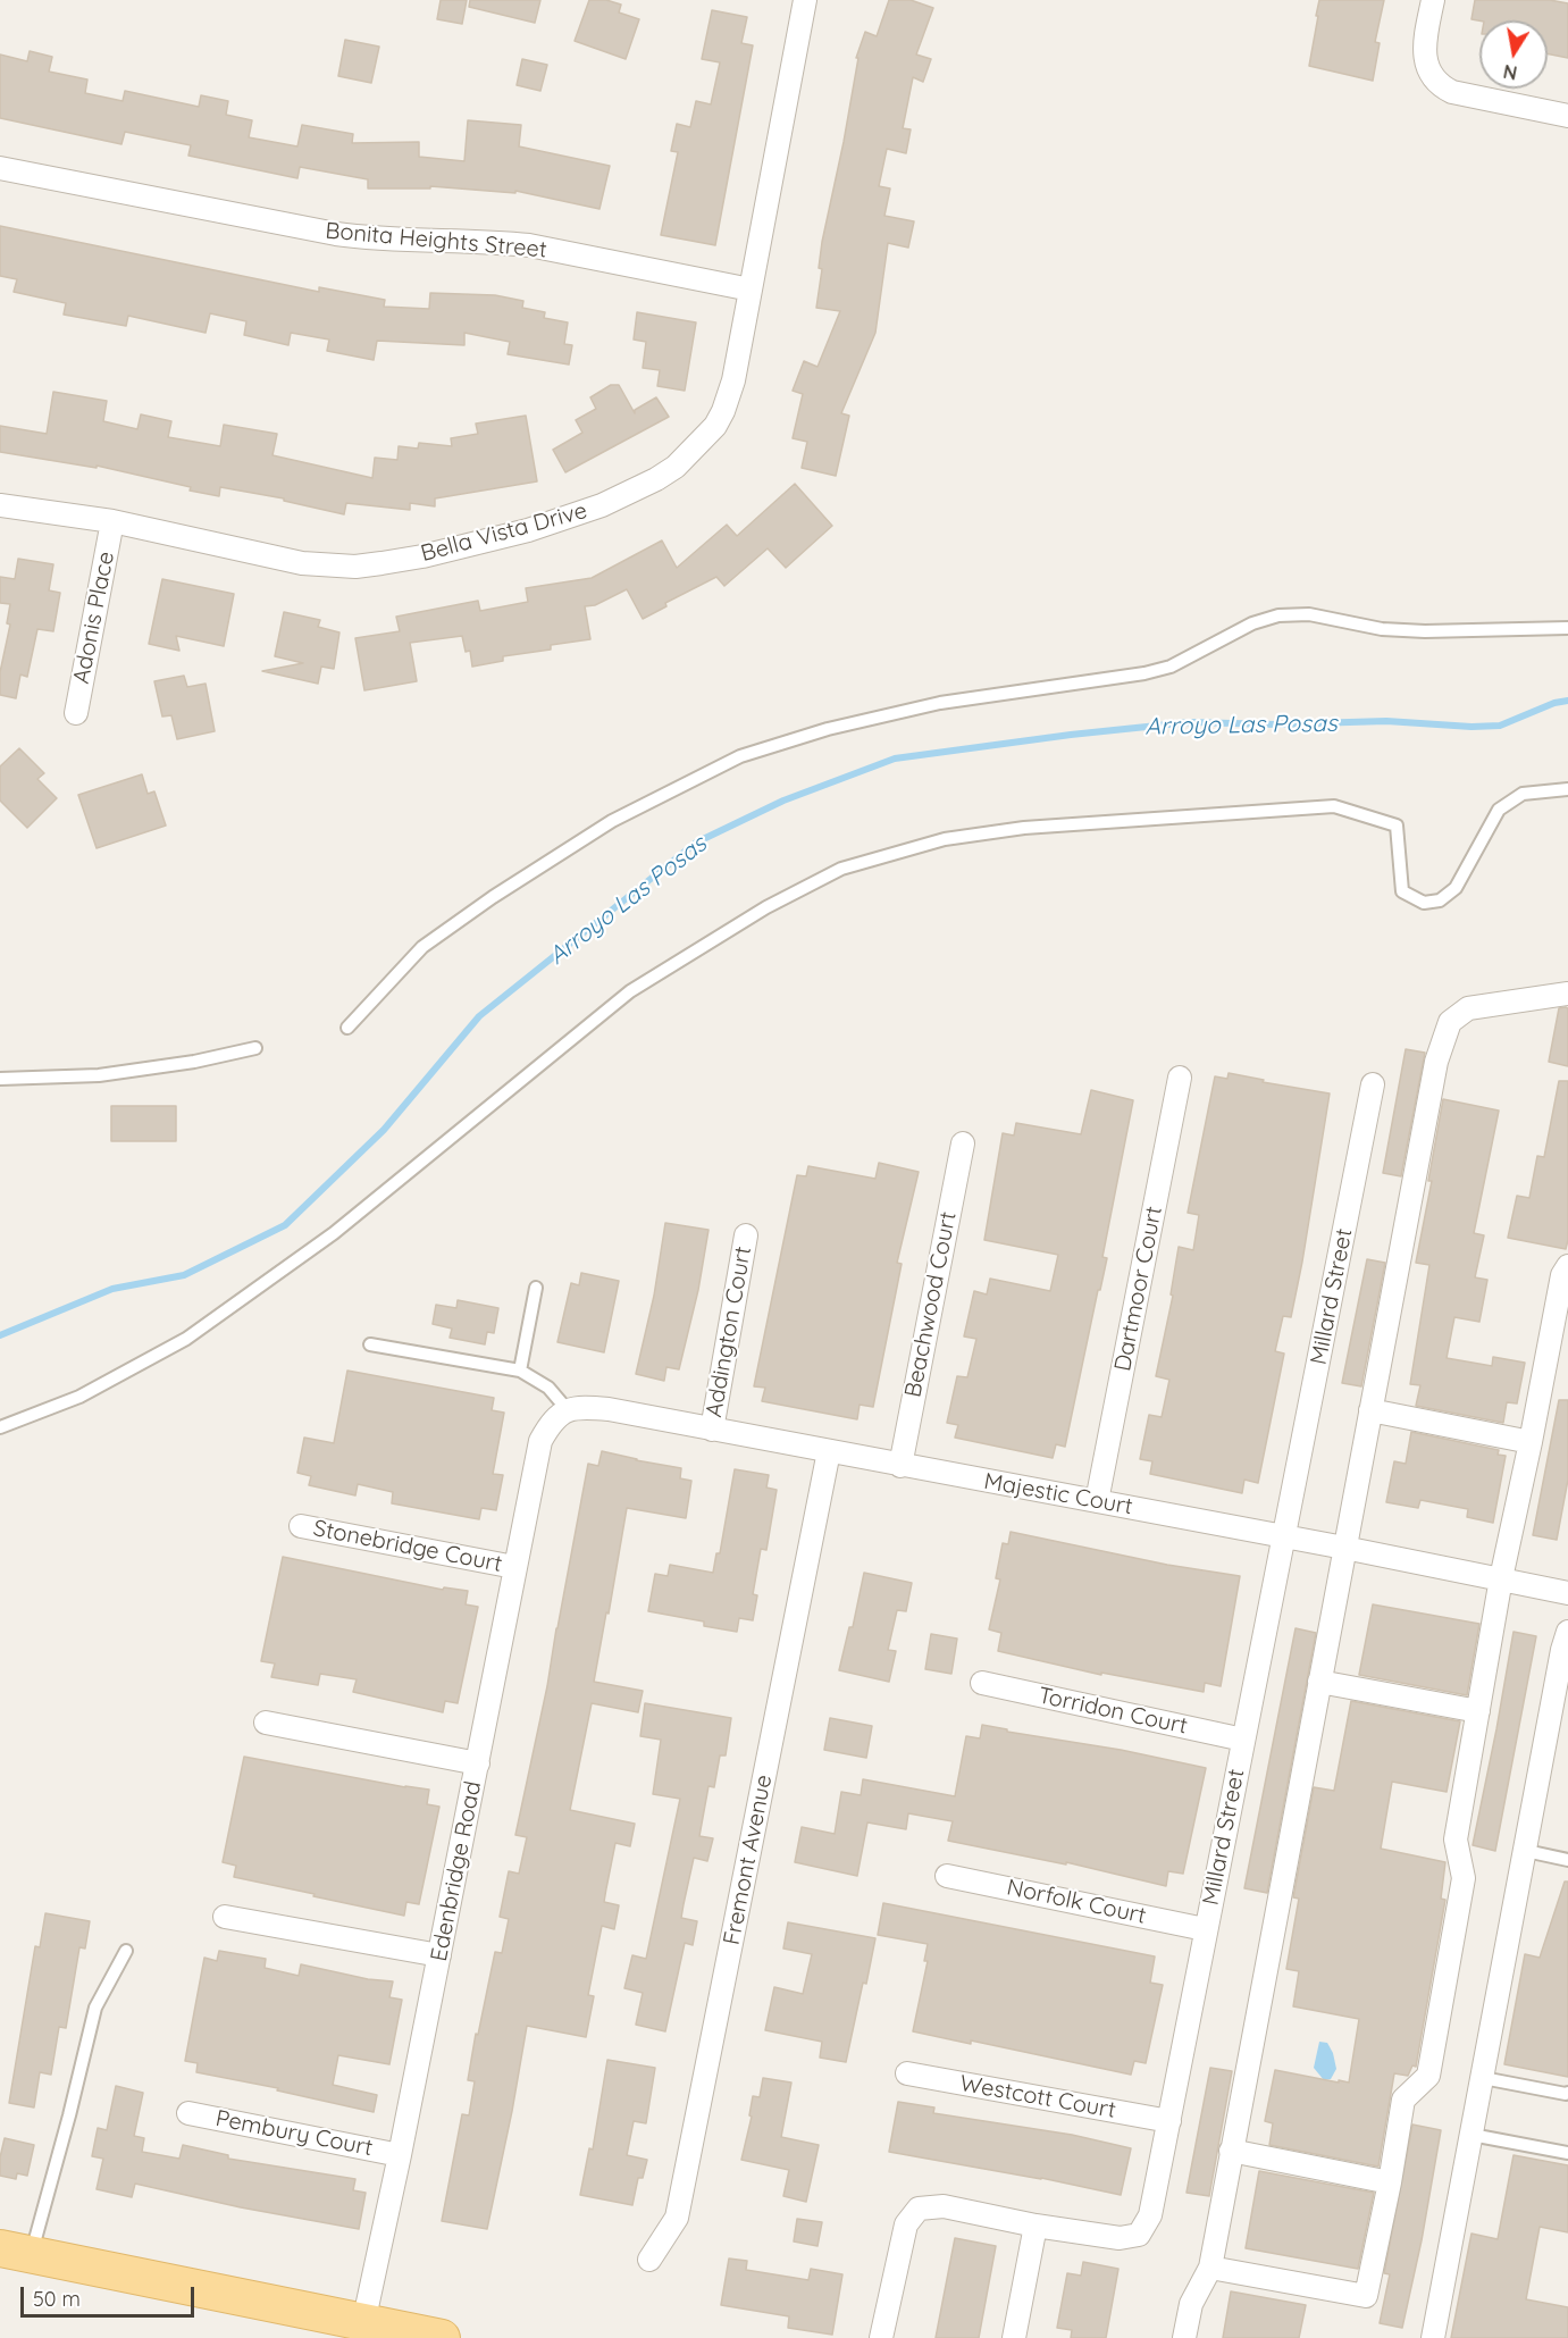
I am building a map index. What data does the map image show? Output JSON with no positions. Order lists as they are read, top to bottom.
{
  "streets": {
    "street": [
      "Bonita Heights Street",
      "Bella Vista Drive",
      "Adonis Place",
      "Dartmoor Court",
      "Millard Street",
      "Beachwood Court",
      "Addington Court",
      "Majestic Court",
      "Stonebridge Court",
      "Torridon Court",
      "Fremont Avenue",
      "Edenbridge Road",
      "Norfolk Court",
      "Westcott Court",
      "Pembury Court"
    ]
  },
  "crossings": [
    ["Bonita Heights Street", "Bella Vista Drive"],
    ["Bella Vista Drive", "Adonis Place"],
    ["Dartmoor Court", "Majestic Court"],
    ["Millard Street", "Majestic Court"],
    ["Millard Street", "Torridon Court"],
    ["Millard Street", "Norfolk Court"],
    ["Millard Street", "Westcott Court"],
    ["Beachwood Court", "Majestic Court"],
    ["Addington Court", "Majestic Court"],
    ["Majestic Court", "Fremont Avenue"],
    ["Majestic Court", "Edenbridge Road"],
    ["Stonebridge Court", "Edenbridge Road"],
    ["Edenbridge Road", "Pembury Court"]
  ],
  "water": ["Arroyo Las Posas"],
  "scale_bar": "50 m",
  "north": "bottom"
}
